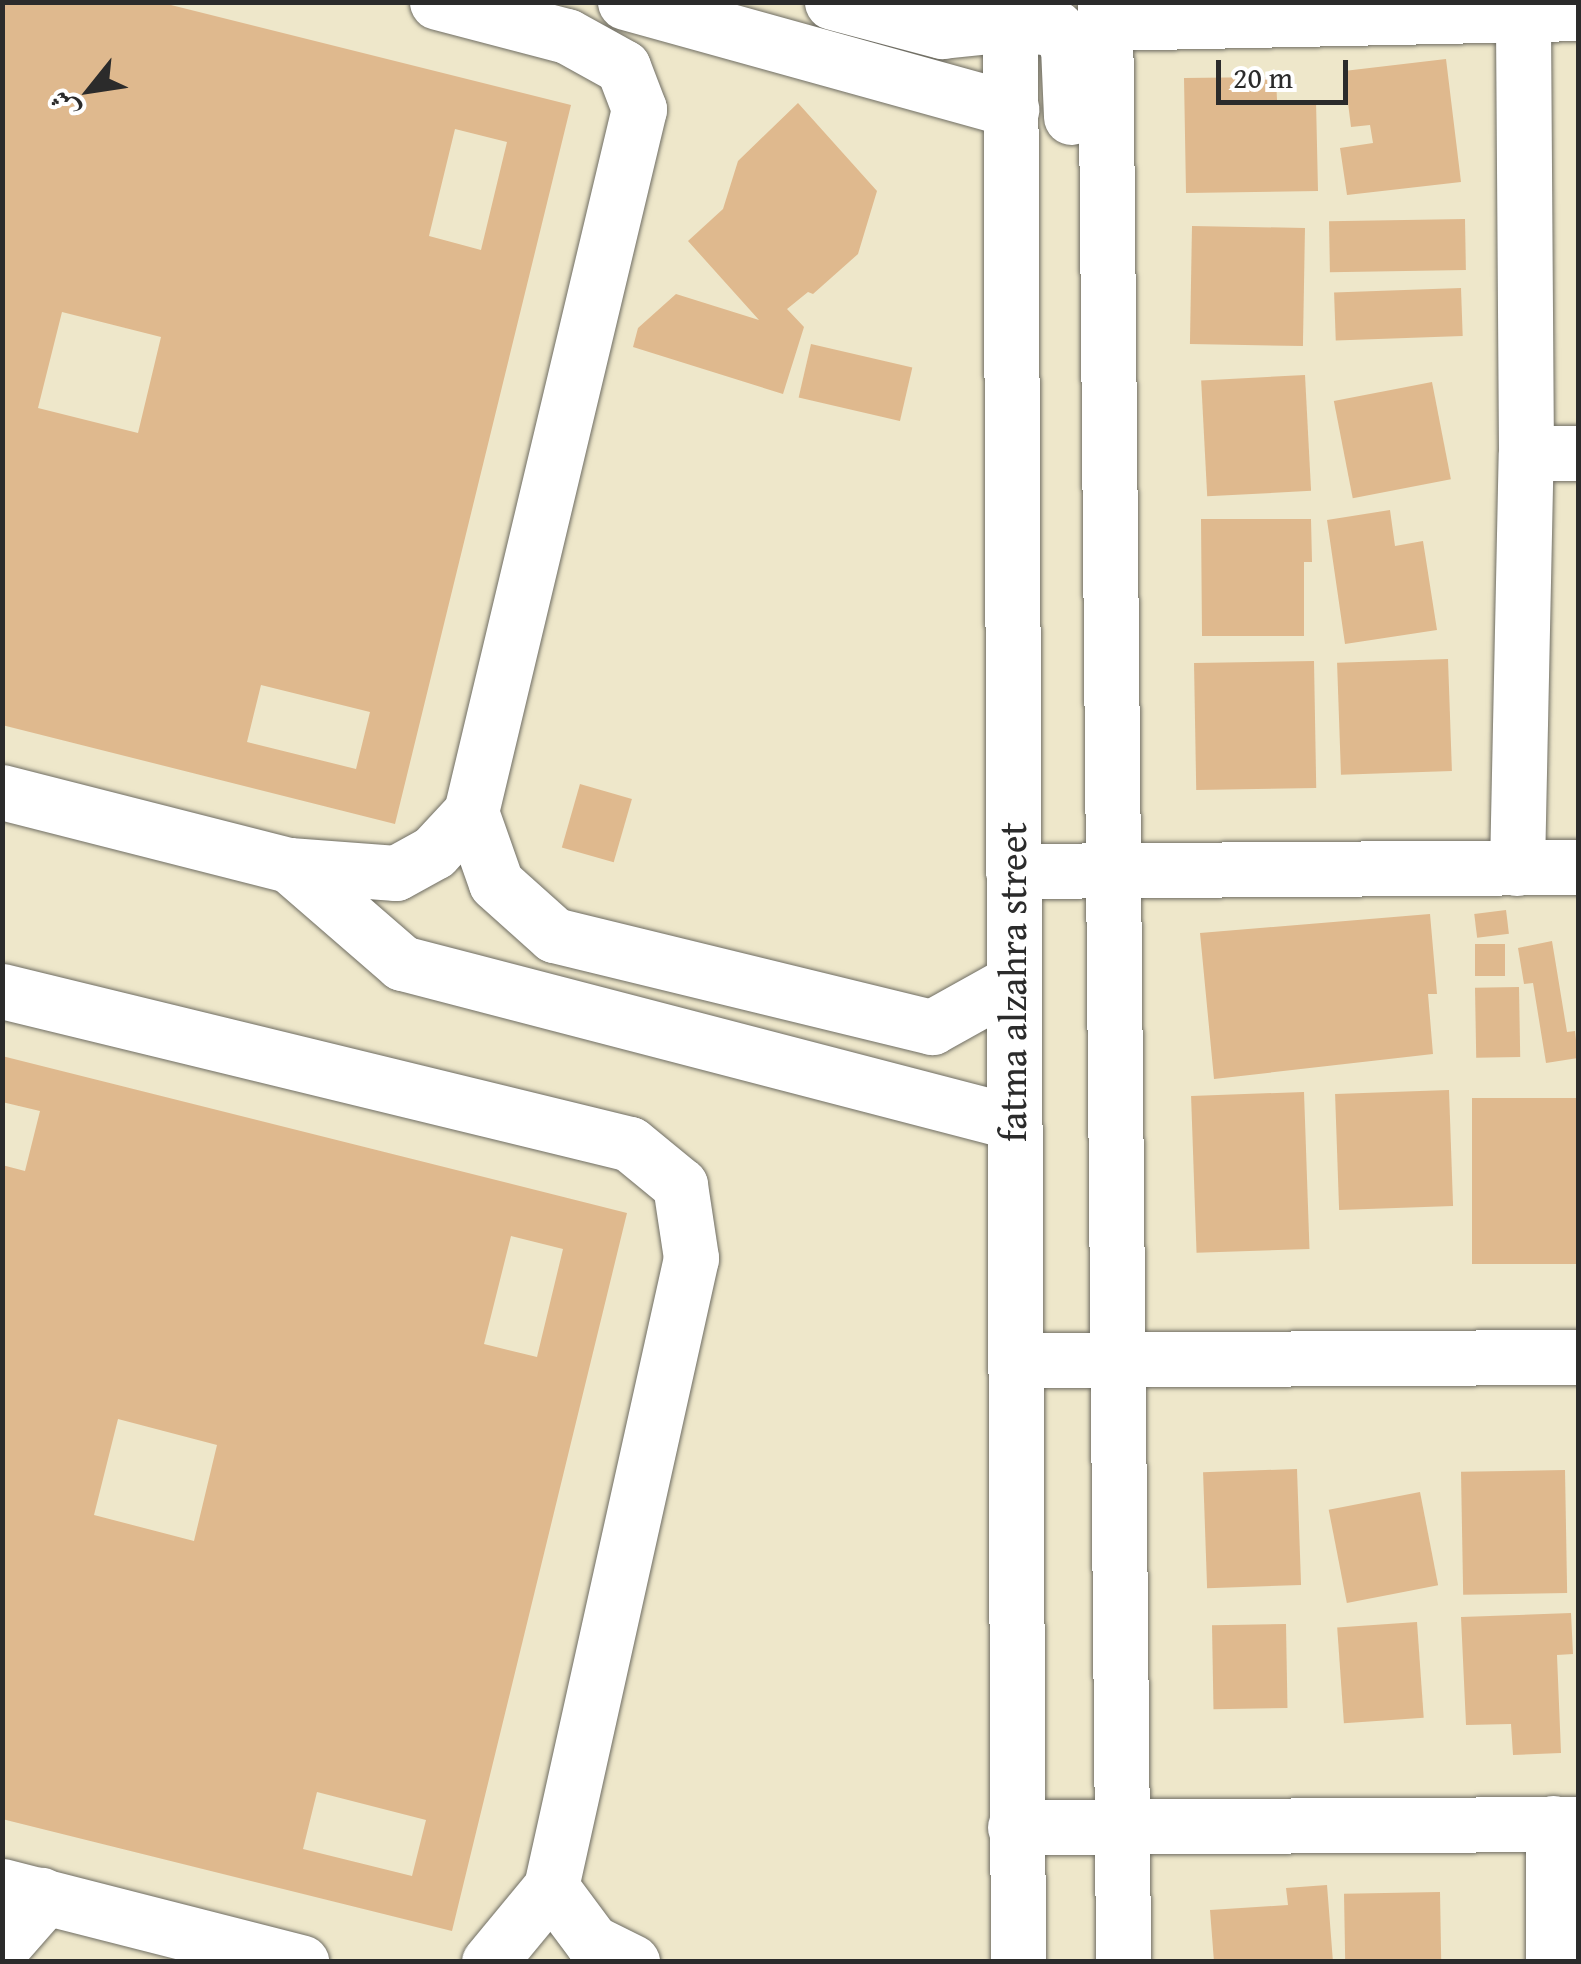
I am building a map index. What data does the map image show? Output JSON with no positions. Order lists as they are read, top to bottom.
{
  "streets": {
    "street": ["fatma alzahra street"]
  },
  "scale_bar": "20 m",
  "north": "bottom left"
}
